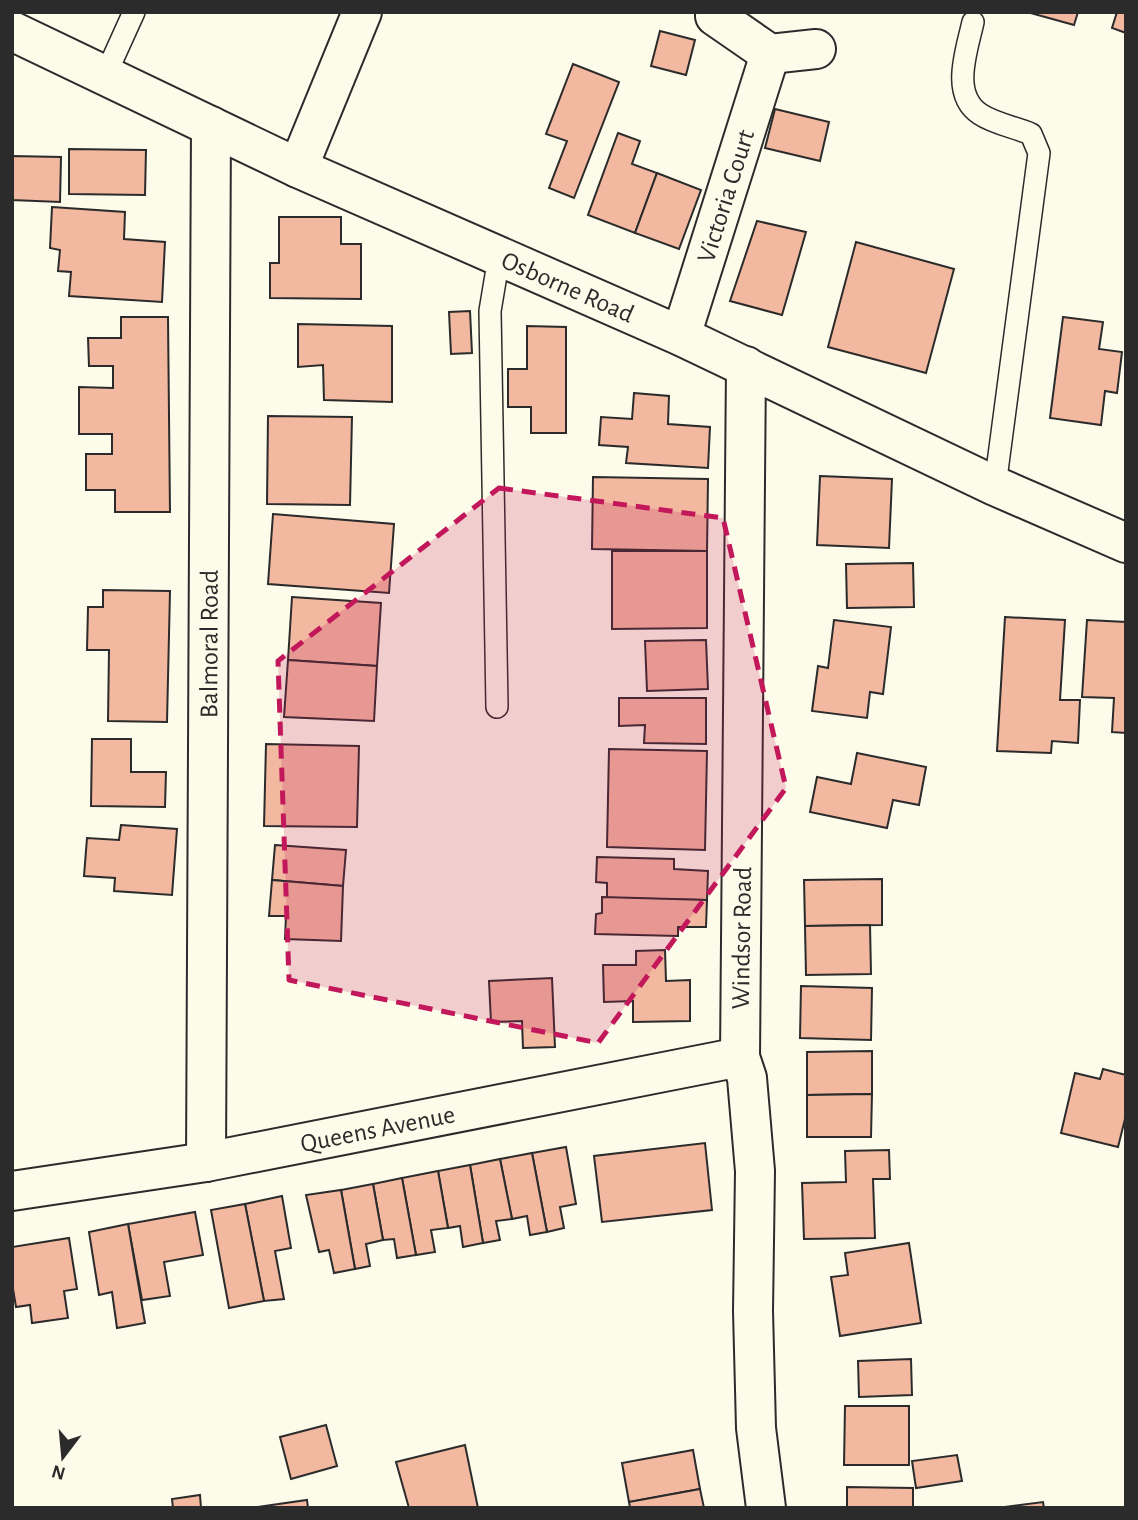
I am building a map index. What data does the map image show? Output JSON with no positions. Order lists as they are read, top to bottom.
{
  "streets": {
    "street": [
      "Victoria Court",
      "Osborne Road",
      "Balmoral Road",
      "Windsor Road",
      "Queens Avenue"
    ]
  },
  "crossings": [
    ["Victoria Court", "Osborne Road"],
    ["Osborne Road", "Balmoral Road"],
    ["Osborne Road", "Windsor Road"],
    ["Balmoral Road", "Queens Avenue"],
    ["Windsor Road", "Queens Avenue"]
  ],
  "north": "bottom"
}
